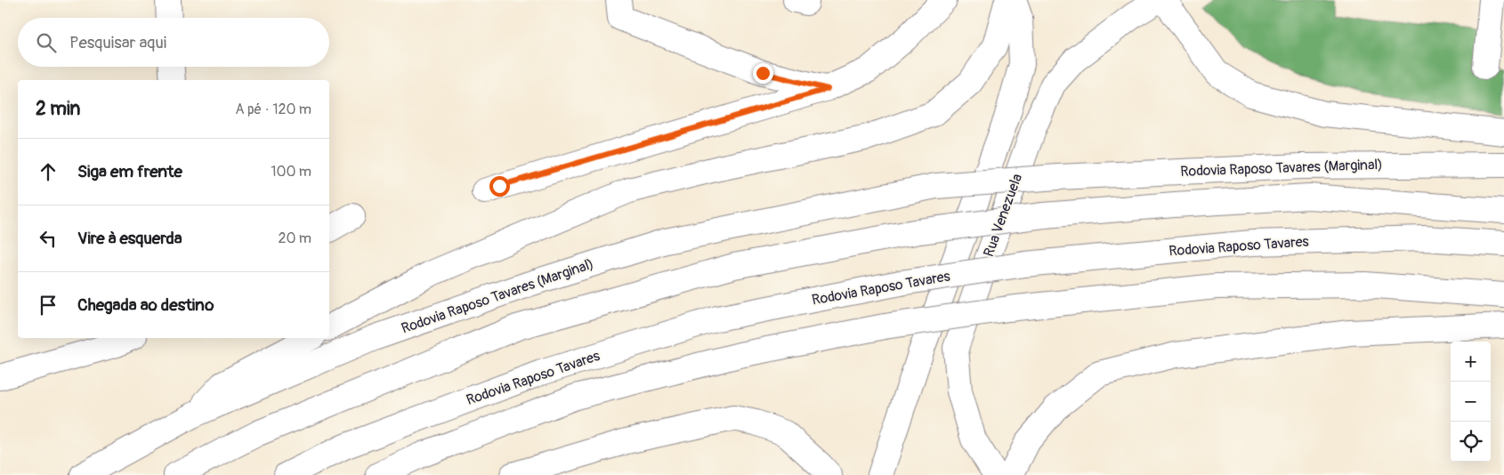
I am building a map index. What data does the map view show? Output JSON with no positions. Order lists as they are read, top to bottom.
{
  "streets": {
    "main road": ["Rodovia Raposo Tavares (Marginal)", "Rua Venezuela", "Rodovia Raposo Tavares"]
  },
  "page": {
    "search": "Pesquisar aqui",
    "heading": ["2 min", "A pé · 120 m"],
    "list": [
      ["Siga em frente", "100 m"],
      ["Vire à esquerda", "20 m"],
      "Chegada ao destino"
    ],
    "map_buttons": ["+", "−"]
  }
}
